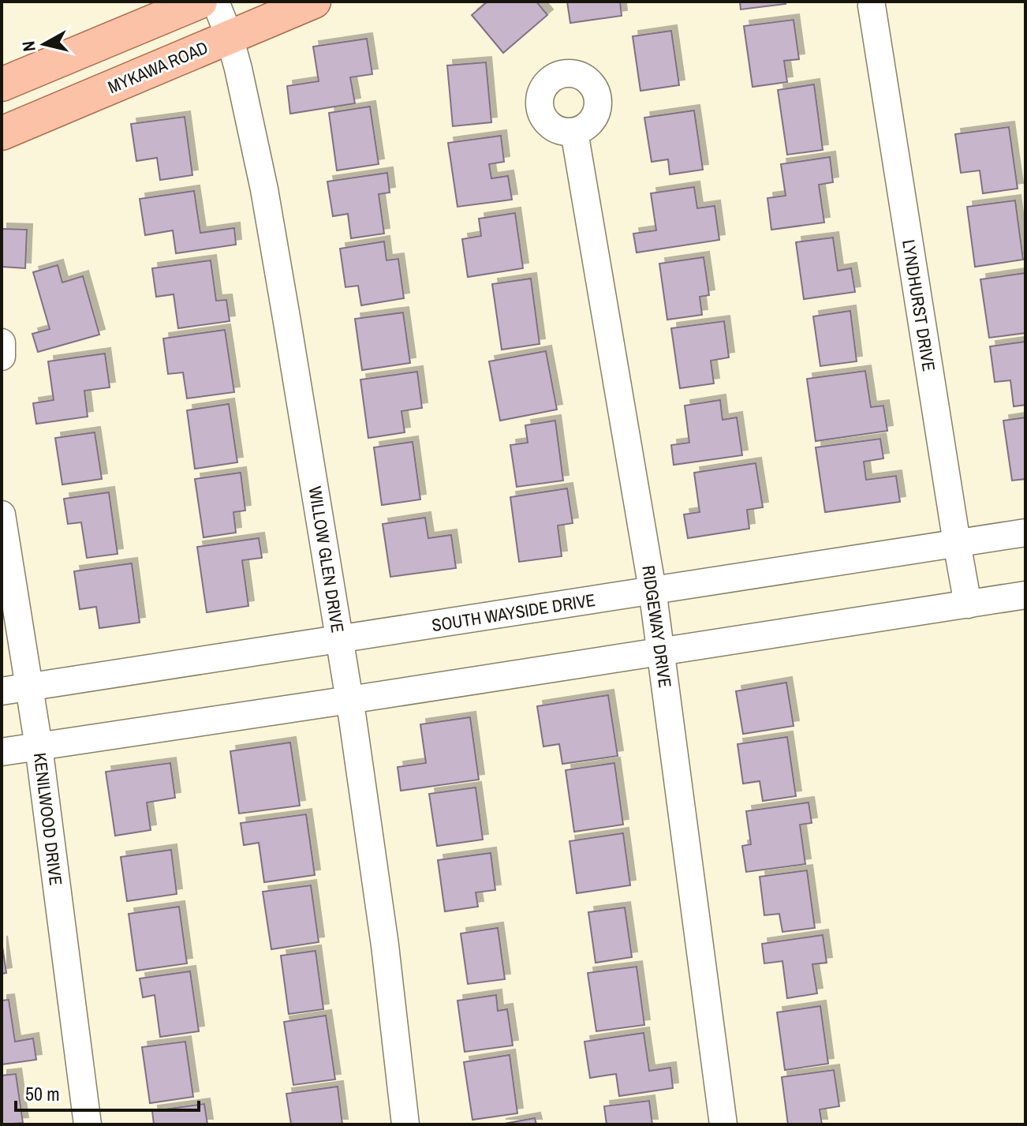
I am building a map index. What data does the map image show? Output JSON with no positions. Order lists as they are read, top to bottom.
{
  "streets": {
    "main road": ["MYKAWA ROAD"],
    "street": [
      "LYNDHURST DRIVE",
      "WILLOW GLEN DRIVE",
      "SOUTH WAYSIDE DRIVE",
      "RIDGEWAY DRIVE",
      "KENILWOOD DRIVE"
    ]
  },
  "crossings": [
    ["MYKAWA ROAD", "WILLOW GLEN DRIVE"],
    ["LYNDHURST DRIVE", "SOUTH WAYSIDE DRIVE"],
    ["WILLOW GLEN DRIVE", "SOUTH WAYSIDE DRIVE"],
    ["SOUTH WAYSIDE DRIVE", "RIDGEWAY DRIVE"],
    ["SOUTH WAYSIDE DRIVE", "KENILWOOD DRIVE"]
  ],
  "scale_bar": "50 m",
  "north": "left"
}
